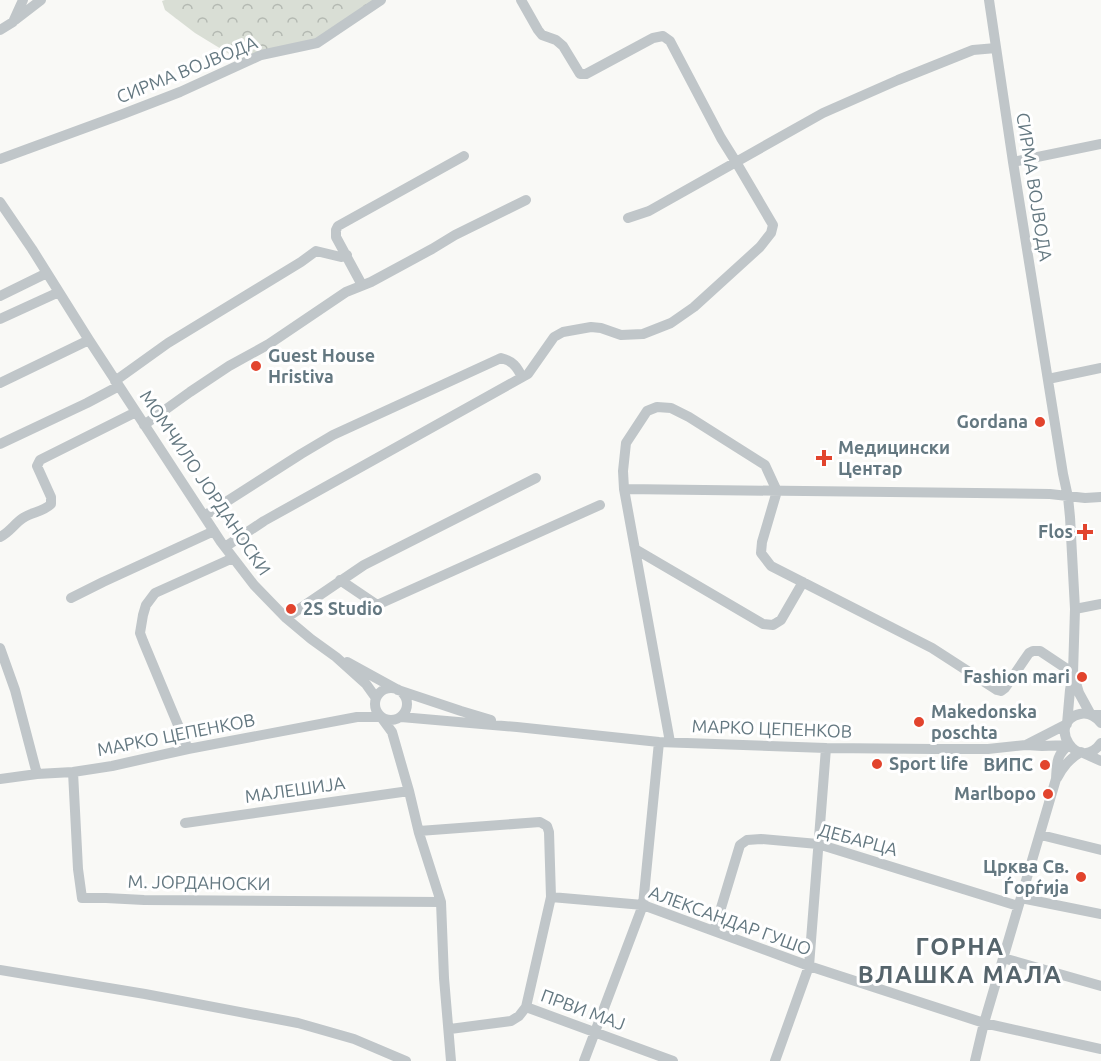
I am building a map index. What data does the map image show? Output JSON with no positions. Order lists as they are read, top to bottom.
{
  "streets": {
    "street": [
      "СИРМА ВОЈВОДА",
      "МОМЧИЛО ЈОРДАНОСКИ",
      "МАРКО ЦЕПЕНКОВ",
      "МАЛЕШИЈА",
      "ДЕБАРЦА",
      "М. ЈОРДАНОСКИ",
      "АЛЕКСАНДАР ГУШО",
      "ПРВИ МАЈ"
    ]
  },
  "crossings": [
    ["МАРКО ЦЕПЕНКОВ", "М. ЈОРДАНОСКИ"],
    ["ДЕБАРЦА", "АЛЕКСАНДАР ГУШО"]
  ],
  "districts": ["ГОРНА ВЛАШКА МАЛА"],
  "places": {
    "other": [
      "Guest House Hristiva",
      "Gordana",
      "2S Studio",
      "Fashion mari",
      "Makedonska poschta",
      "Sport life",
      "ВИПС",
      "Marlbopo",
      "Црква Св. Ѓoрѓијa"
    ],
    "health": ["Медицински Центар", "Flos"]
  }
}
